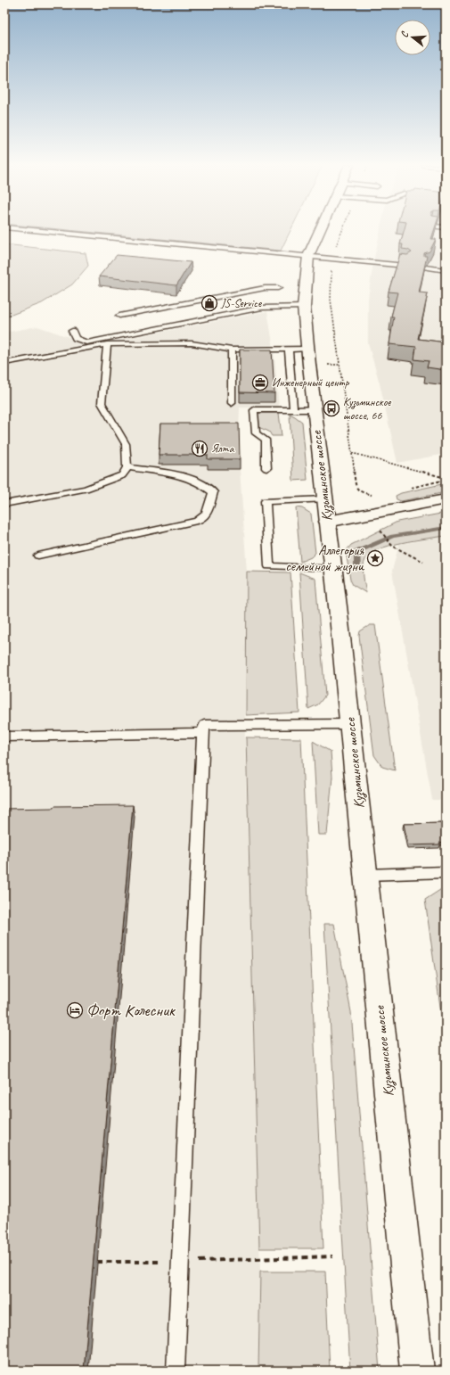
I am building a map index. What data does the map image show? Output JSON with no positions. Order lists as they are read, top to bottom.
{
  "streets": {
    "main road": ["Кузьминское шоссе"]
  },
  "places": {
    "shop": ["JS-Service"],
    "office": ["Инженерный центр"],
    "bus stop": ["Кузьминское шоссе, 66"],
    "restaurant": ["Ялта"],
    "place": ["Аллегория семейной жизни"],
    "hotel": ["Форт Колесник"]
  },
  "north": "left"
}
